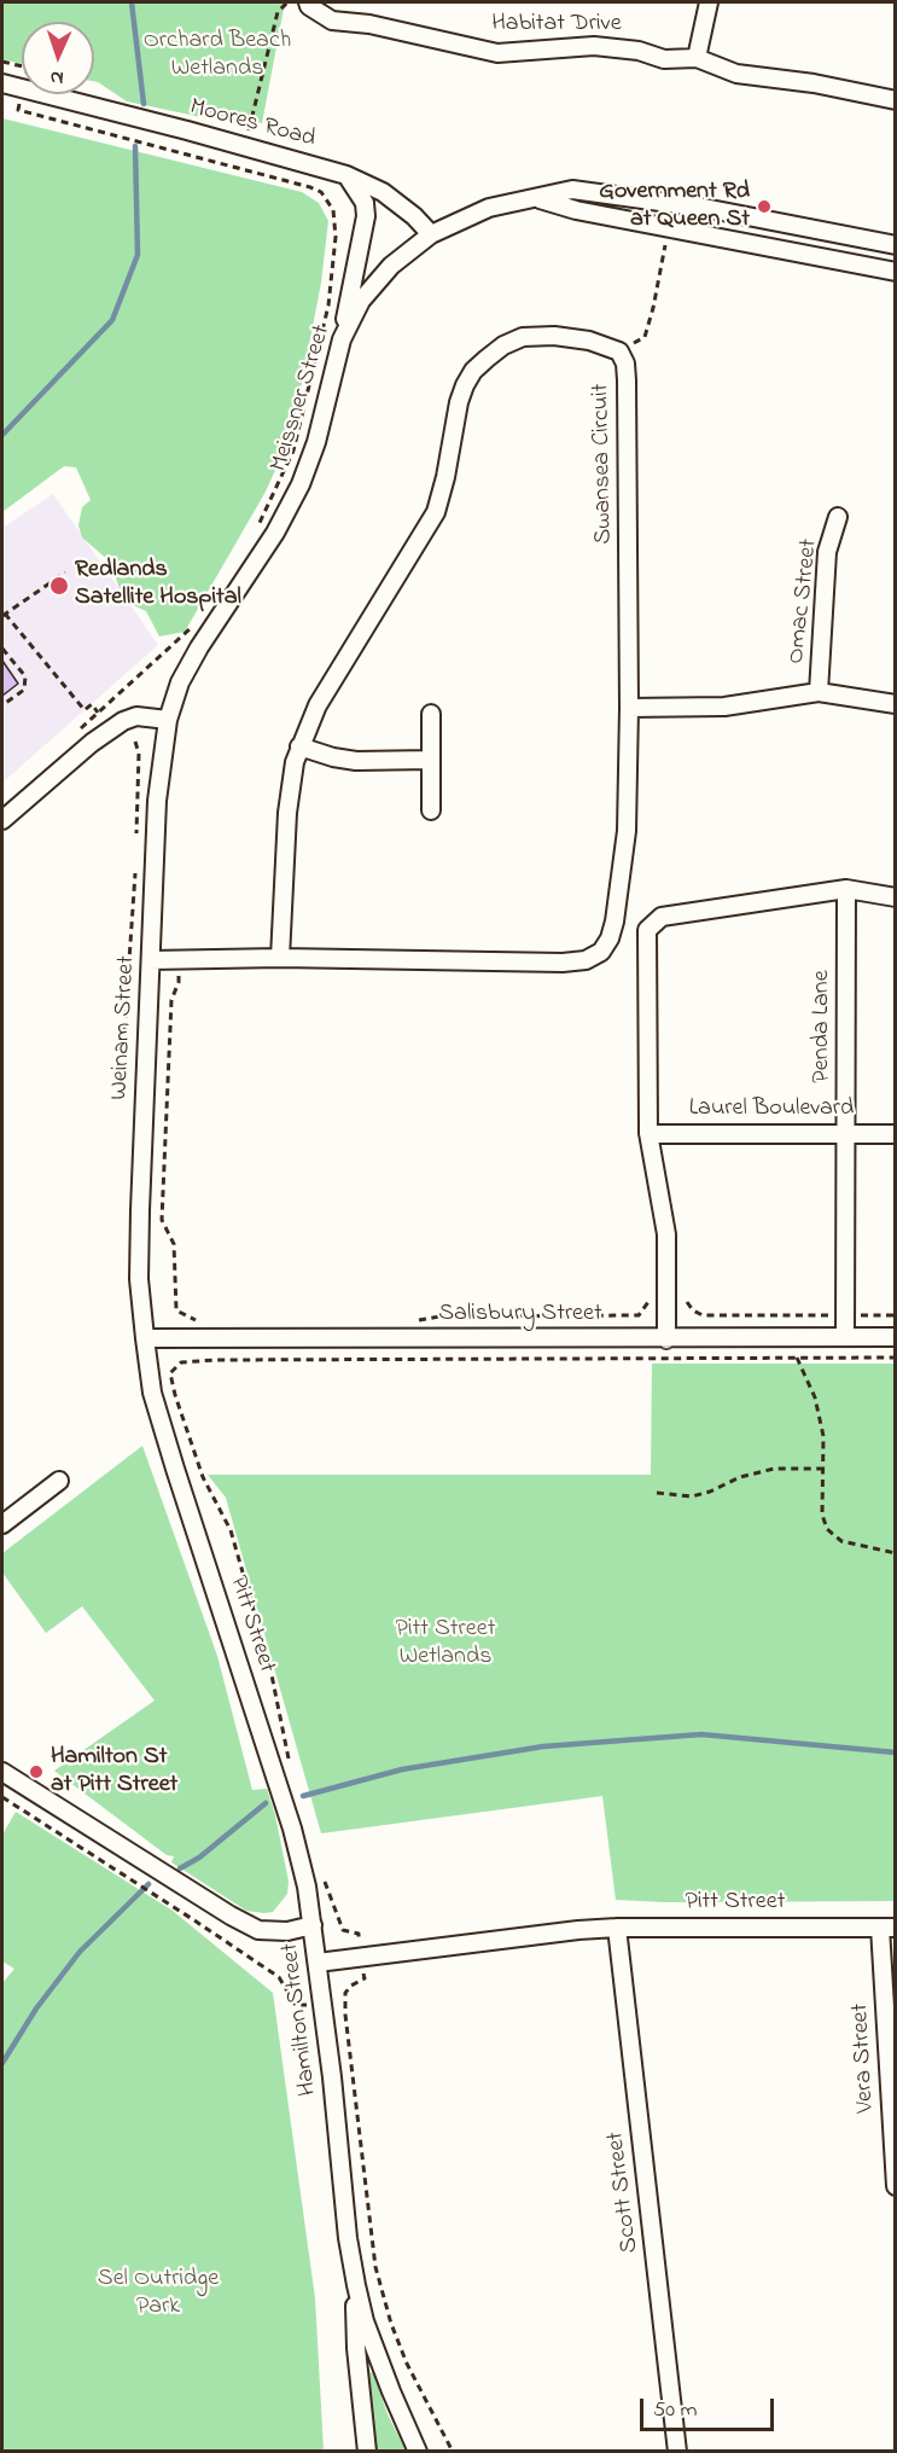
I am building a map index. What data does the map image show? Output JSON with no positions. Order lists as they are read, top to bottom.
{
  "streets": {
    "street": [
      "Habitat Drive",
      "Moores Road",
      "Meissner Street",
      "Swansea Circuit",
      "Omac Street",
      "Penda Lane",
      "Weinam Street",
      "Laurel Boulevard",
      "Salisbury Street",
      "Pitt Street",
      "Hamilton Street",
      "Vera Street",
      "Scott Street"
    ]
  },
  "crossings": [
    ["Moores Road", "Meissner Street"],
    ["Meissner Street", "Weinam Street"],
    ["Swansea Circuit", "Weinam Street"],
    ["Penda Lane", "Laurel Boulevard"],
    ["Penda Lane", "Salisbury Street"],
    ["Weinam Street", "Salisbury Street"],
    ["Weinam Street", "Pitt Street"],
    ["Salisbury Street", "Pitt Street"],
    ["Pitt Street", "Hamilton Street"],
    ["Pitt Street", "Vera Street"],
    ["Pitt Street", "Scott Street"]
  ],
  "parks": ["Orchard Beach Wetlands", "Pitt Street Wetlands", "Sel Outridge Park"],
  "places": ["Government Rd at Queen St", "Redlands Satellite Hospital", "Hamilton St at Pitt Street"],
  "scale_bar": "50 m",
  "north": "bottom"
}
